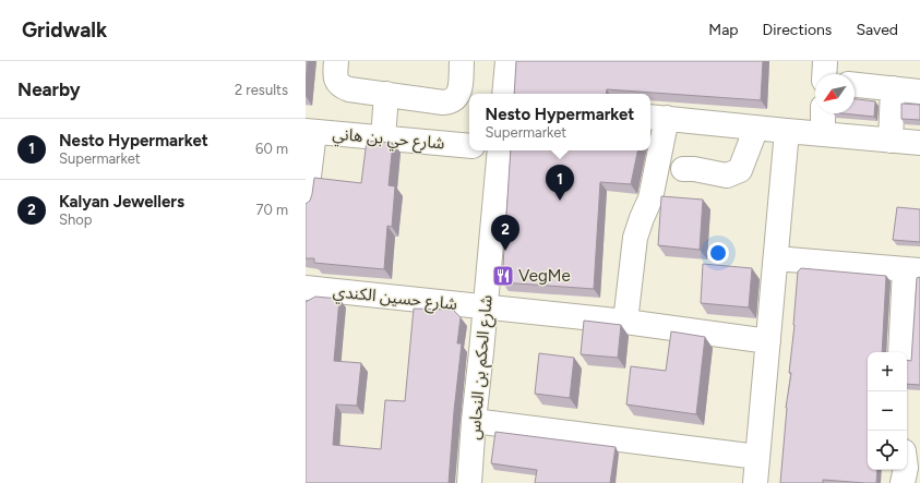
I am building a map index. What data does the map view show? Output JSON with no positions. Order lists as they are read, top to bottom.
{
  "streets": {
    "street": ["شارع حي بن هاني", "شارع حسين الكندي", "شارع الحكم بن النحاس"]
  },
  "crossings": [
    ["شارع حسين الكندي", "شارع الحكم بن النحاس"]
  ],
  "places": {
    "restaurant": ["VegMe"]
  },
  "north": "bottom left",
  "page": {
    "header": "Gridwalk",
    "nav": ["Map", "Directions", "Saved"],
    "heading": ["Nearby", "2 results"],
    "popup": ["Nesto Hypermarket", "Supermarket"],
    "list": [
      {
        "mark": "1",
        "name": "Nesto Hypermarket",
        "note": "Supermarket",
        "value": "60 m"
      },
      {
        "mark": "2",
        "name": "Kalyan Jewellers",
        "note": "Shop",
        "value": "70 m"
      }
    ],
    "pins": ["1", "2"],
    "map_buttons": ["+", "−"]
  }
}
